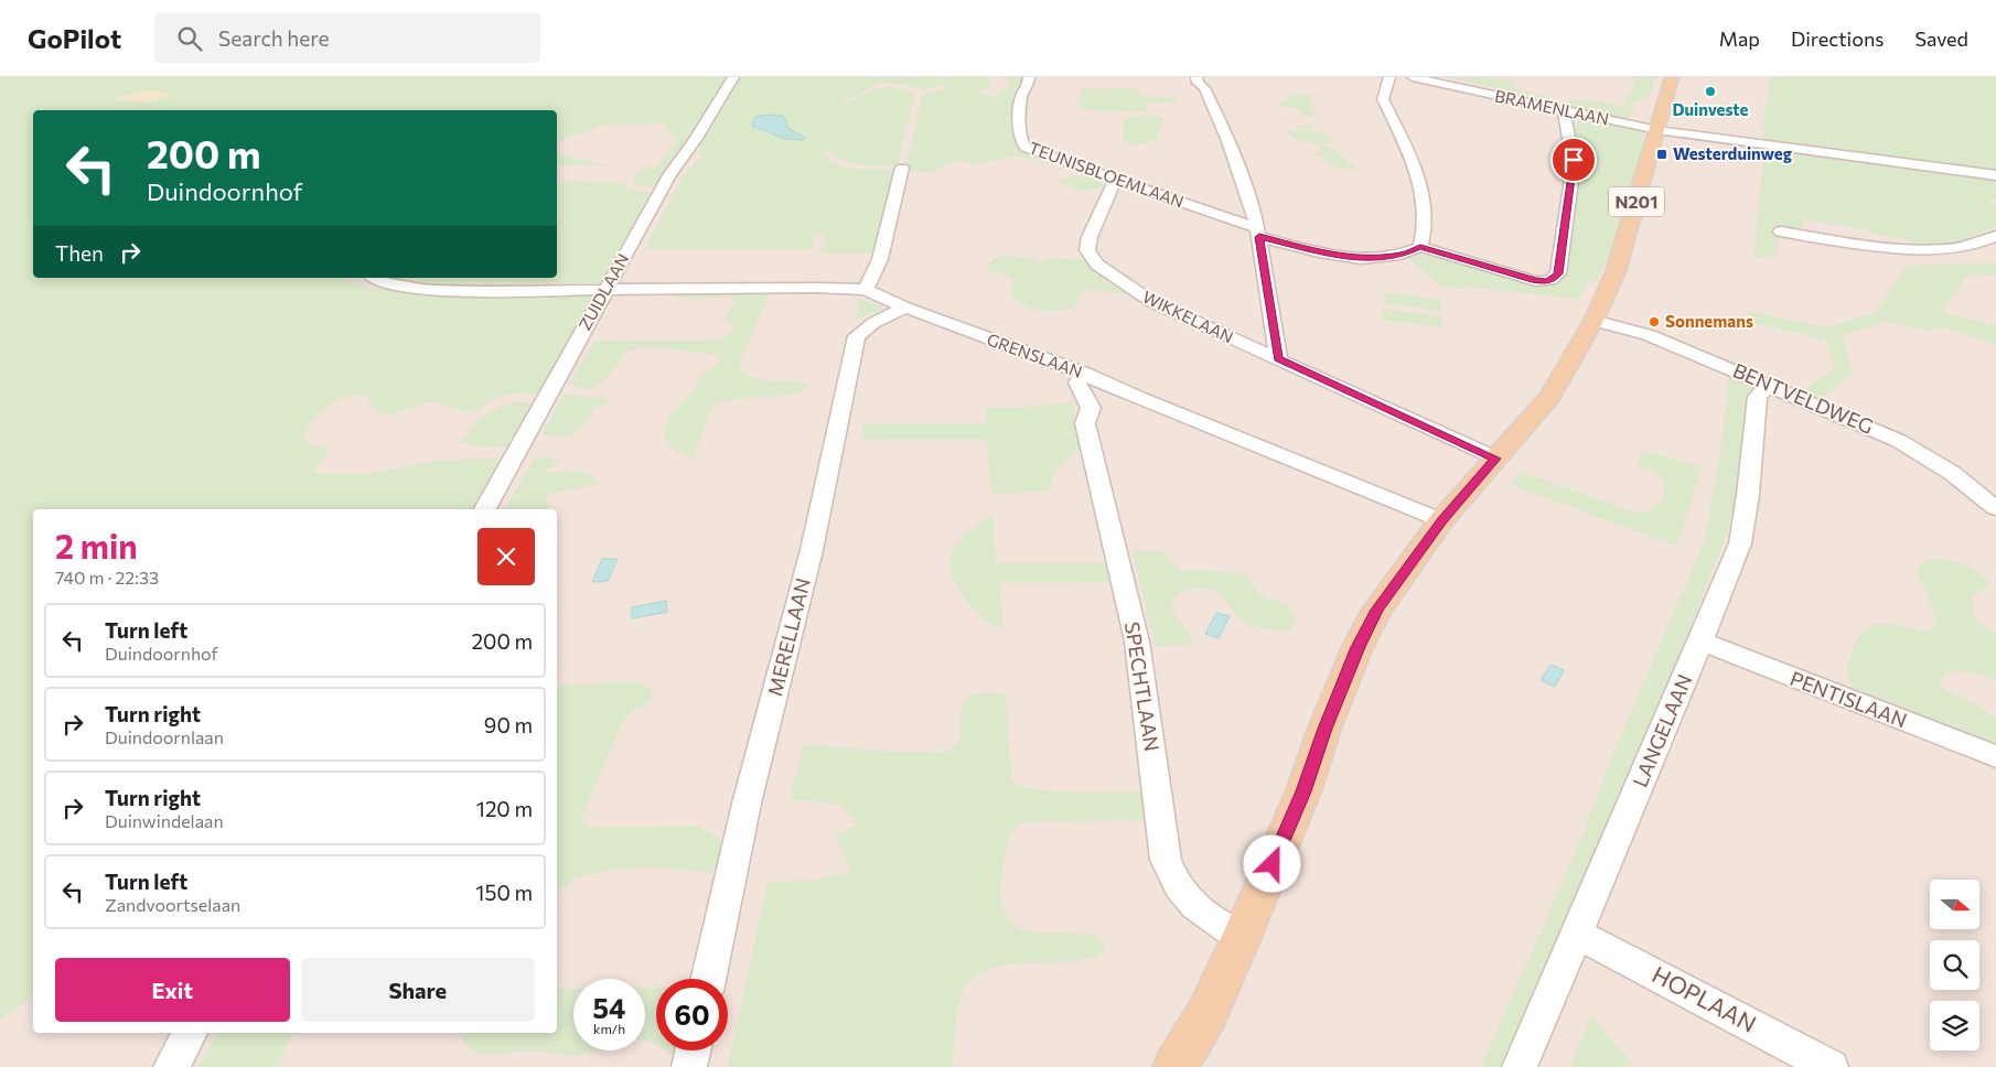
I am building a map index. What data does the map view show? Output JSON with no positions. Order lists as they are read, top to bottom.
{
  "streets": {
    "main road": ["N201"],
    "street": [
      "BRAMENLAAN",
      "TEUNISBLOEMLAAN",
      "ZUIDLAAN",
      "WIKKELAAN",
      "GRENSLAAN",
      "BENTVELDWEG",
      "MERELLAAN",
      "SPECHTLAAN",
      "PENTISLAAN",
      "LANGELAAN",
      "HOPLAAN"
    ]
  },
  "crossings": [
    ["BRAMENLAAN", "N201"],
    ["TEUNISBLOEMLAAN", "WIKKELAAN"],
    ["N201", "WIKKELAAN"],
    ["N201", "GRENSLAAN"],
    ["N201", "BENTVELDWEG"],
    ["N201", "SPECHTLAAN"],
    ["ZUIDLAAN", "GRENSLAAN"],
    ["GRENSLAAN", "MERELLAAN"],
    ["BENTVELDWEG", "LANGELAAN"],
    ["PENTISLAAN", "LANGELAAN"],
    ["LANGELAAN", "HOPLAAN"]
  ],
  "places": {
    "other": ["Duinveste", "Sonnemans"],
    "transit": ["Westerduinweg"]
  },
  "north": "right",
  "page": {
    "header": "GoPilot",
    "search": "Search here",
    "nav": ["Map", "Directions", "Saved"],
    "turn": ["200 m", "Duindoornhof"],
    "then": "Then",
    "heading": ["2 min", "740 m · 22:33"],
    "list": [
      {
        "name": "Turn left",
        "note": "Duindoornhof",
        "value": "200 m"
      },
      {
        "name": "Turn right",
        "note": "Duindoornlaan",
        "value": "90 m"
      },
      {
        "name": "Turn right",
        "note": "Duinwindelaan",
        "value": "120 m"
      },
      {
        "name": "Turn left",
        "note": "Zandvoortselaan",
        "value": "150 m"
      }
    ],
    "buttons": ["Exit", "Share"],
    "speed": "54 km/h",
    "limit": "60"
  }
}
